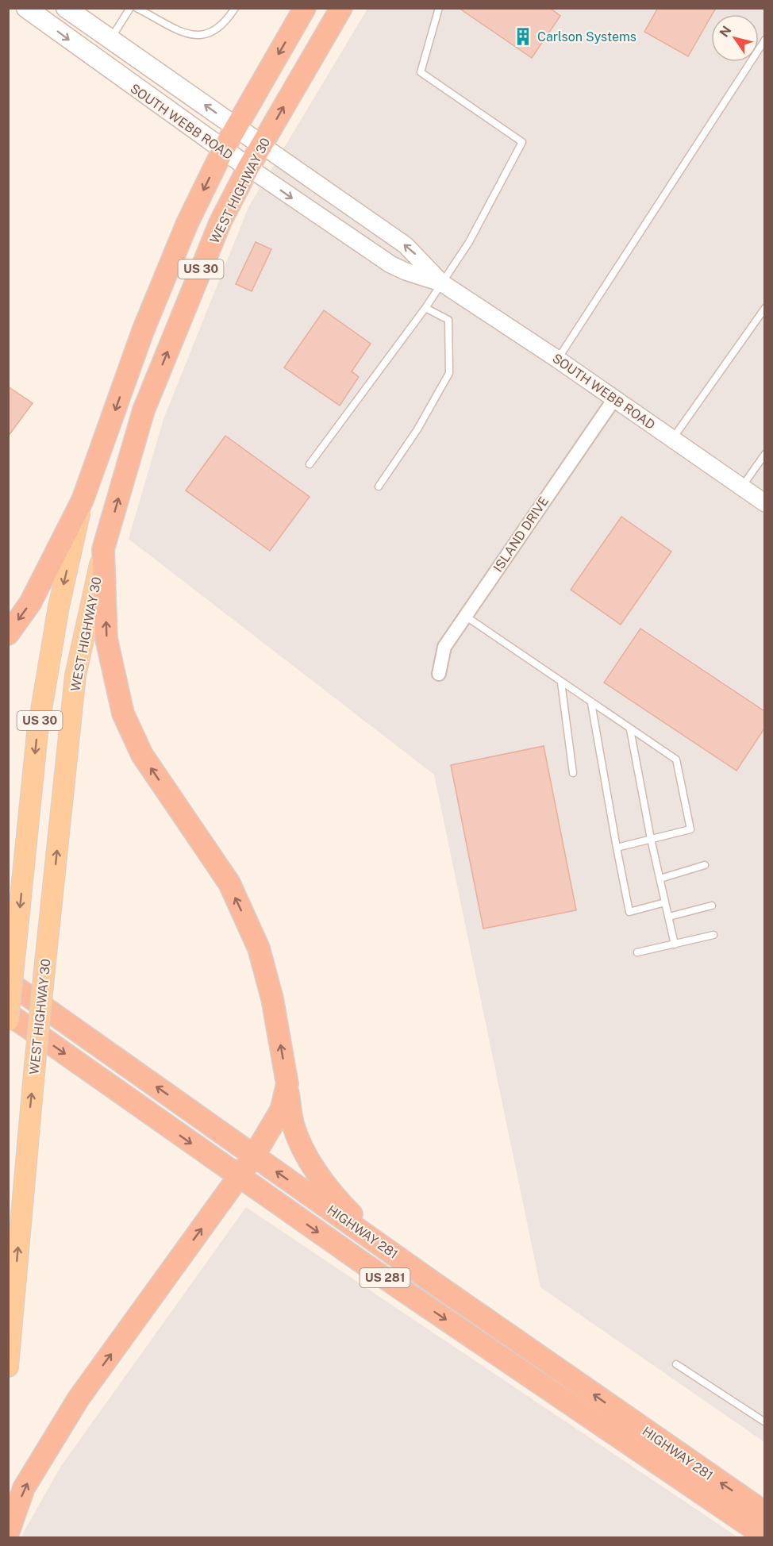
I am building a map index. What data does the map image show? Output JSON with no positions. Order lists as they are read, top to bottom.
{
  "streets": {
    "highway": [
      "WEST HIGHWAY 30",
      "US 30",
      "HIGHWAY 281",
      "US 281"
    ],
    "main road": ["SOUTH WEBB ROAD"],
    "street": ["ISLAND DRIVE"]
  },
  "crossings": [
    ["SOUTH WEBB ROAD", "WEST HIGHWAY 30"],
    ["SOUTH WEBB ROAD", "US 30"],
    ["SOUTH WEBB ROAD", "ISLAND DRIVE"]
  ],
  "places": {
    "building": ["Carlson Systems"]
  },
  "north": "top left"
}
